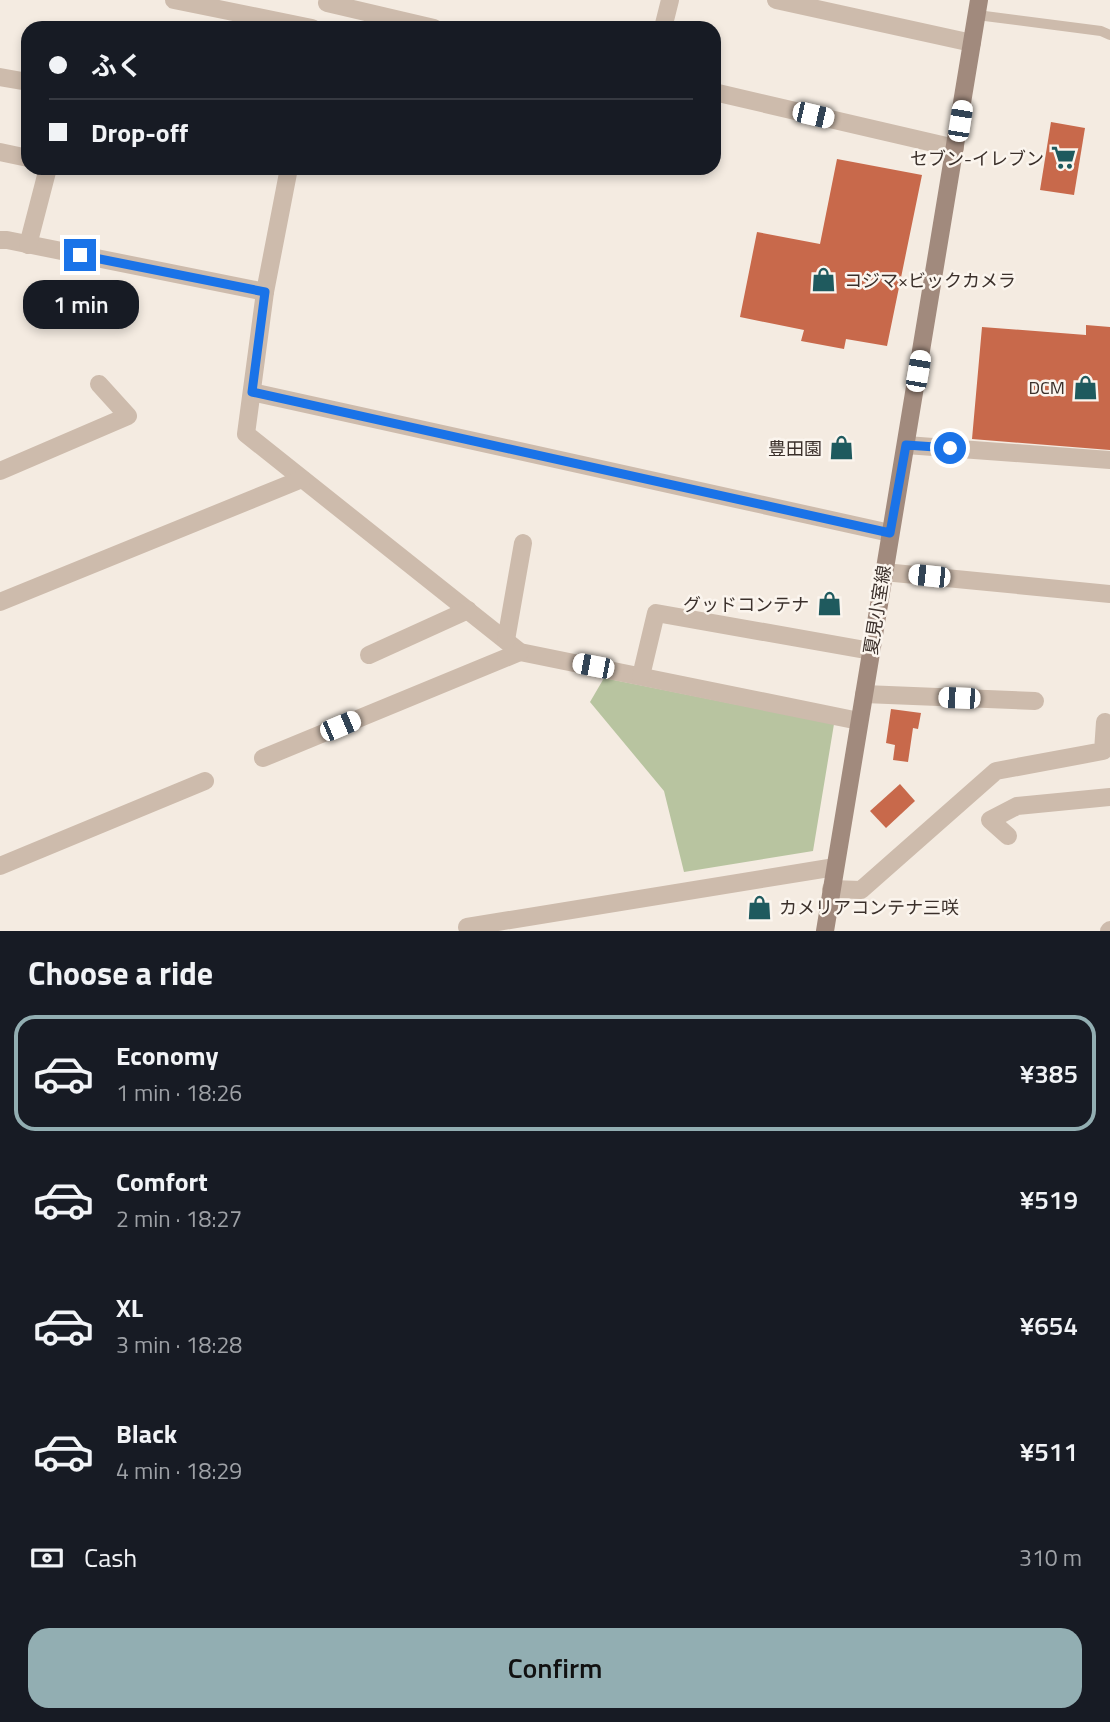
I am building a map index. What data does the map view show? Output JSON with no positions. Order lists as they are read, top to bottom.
{
  "streets": {
    "main road": ["夏見小室線"]
  },
  "places": {
    "supermarket": ["セブン-イレブン"],
    "shop": [
      "コジマ×ビックカメラ",
      "DCM",
      "豊田園",
      "グッドコンテナ",
      "カメリアコンテナ三咲"
    ]
  },
  "page": {
    "banner": ["ふく", "Drop-off"],
    "bubble": "1 min",
    "heading": "Choose a ride",
    "list": [
      {
        "name": "Economy",
        "note": "1 min · 18:26",
        "value": "¥385"
      },
      {
        "name": "Comfort",
        "note": "2 min · 18:27",
        "value": "¥519"
      },
      {
        "name": "XL",
        "note": "3 min · 18:28",
        "value": "¥654"
      },
      {
        "name": "Black",
        "note": "4 min · 18:29",
        "value": "¥511"
      }
    ],
    "pay": ["Cash", "310 m"],
    "buttons": "Confirm"
  }
}
